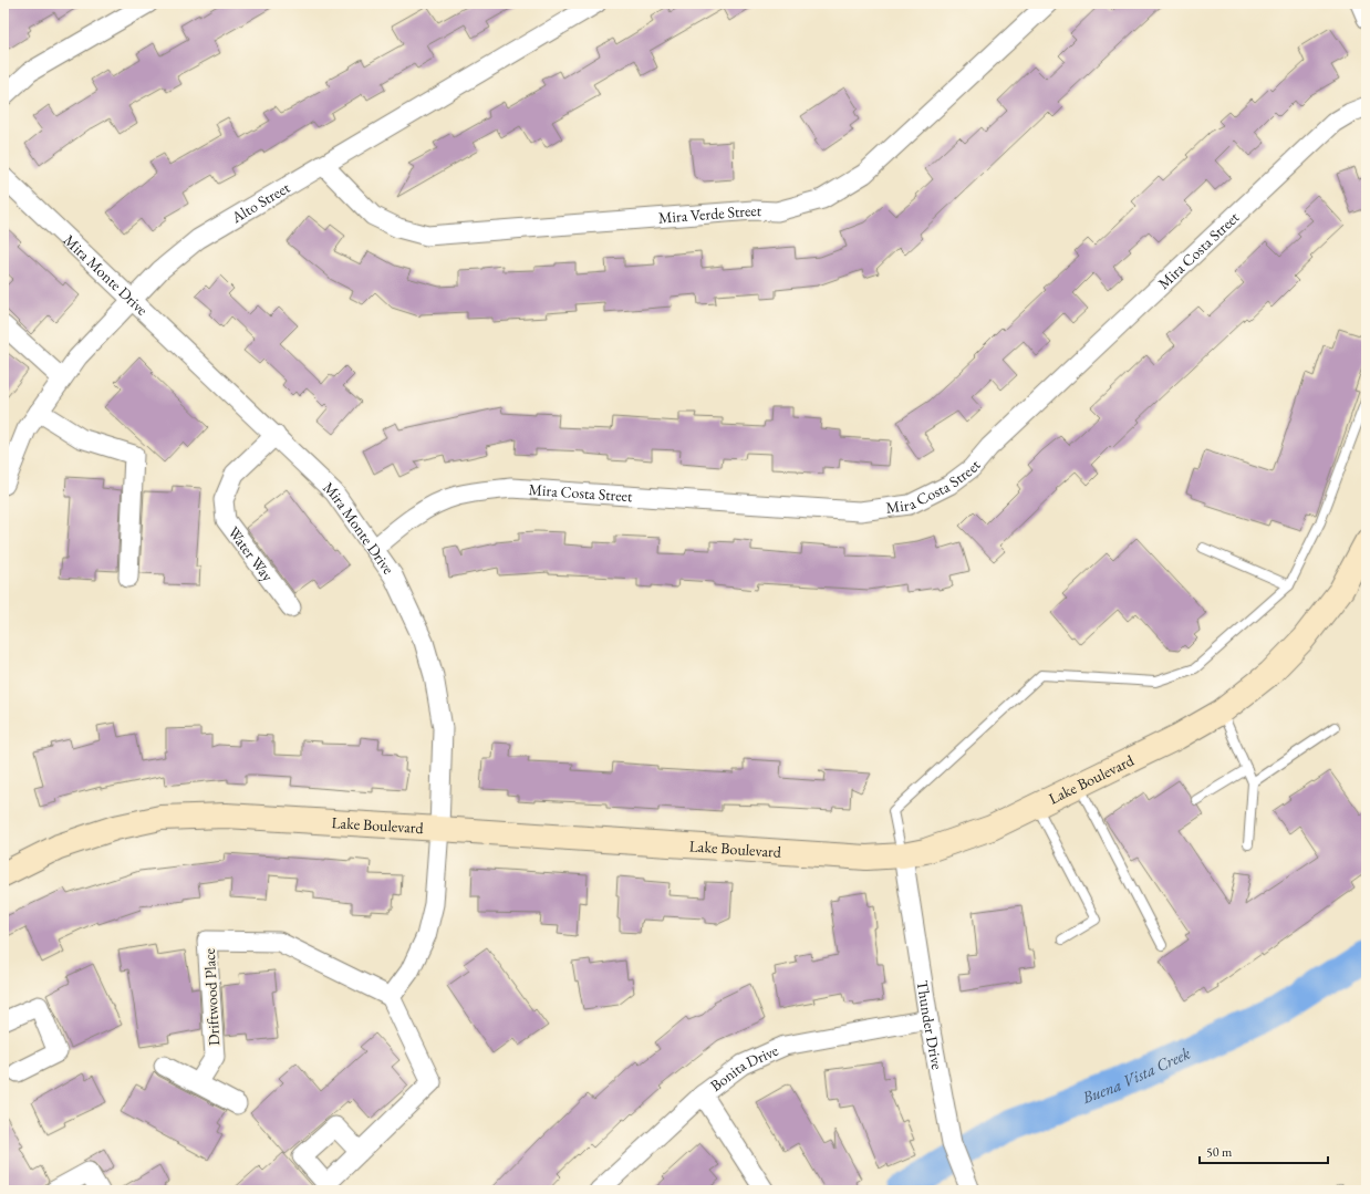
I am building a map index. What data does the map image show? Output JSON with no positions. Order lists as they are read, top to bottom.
{
  "streets": {
    "main road": ["Lake Boulevard"],
    "street": [
      "Alto Street",
      "Mira Verde Street",
      "Mira Costa Street",
      "Mira Monte Drive",
      "Water Way",
      "Driftwood Place",
      "Thunder Drive",
      "Bonita Drive"
    ]
  },
  "crossings": [
    ["Alto Street", "Mira Verde Street"],
    ["Alto Street", "Mira Monte Drive"],
    ["Mira Costa Street", "Mira Monte Drive"],
    ["Mira Monte Drive", "Water Way"],
    ["Mira Monte Drive", "Lake Boulevard"],
    ["Mira Monte Drive", "Driftwood Place"],
    ["Lake Boulevard", "Thunder Drive"],
    ["Thunder Drive", "Bonita Drive"]
  ],
  "water": ["Buena Vista Creek"],
  "scale_bar": "50 m"
}
